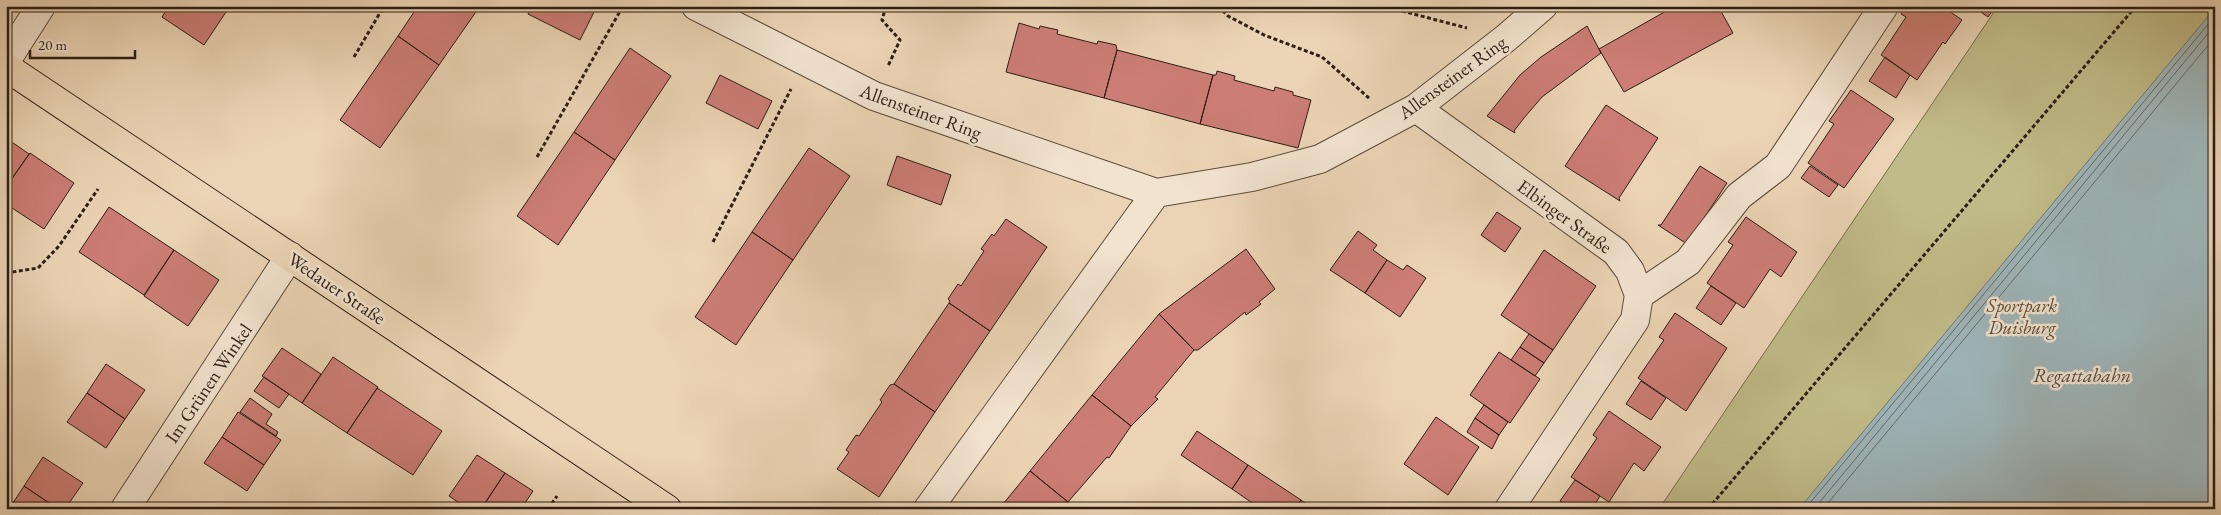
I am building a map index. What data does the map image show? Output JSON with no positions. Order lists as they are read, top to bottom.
{
  "streets": {
    "main road": ["Wedauer Straße"],
    "street": ["Allensteiner Ring", "Elbinger Straße", "Im Grünen Winkel"]
  },
  "crossings": [
    ["Allensteiner Ring", "Elbinger Straße"],
    ["Wedauer Straße", "Im Grünen Winkel"]
  ],
  "water": ["Regattabahn"],
  "parks": ["Sportpark Duisburg"],
  "scale_bar": "20 m"
}
